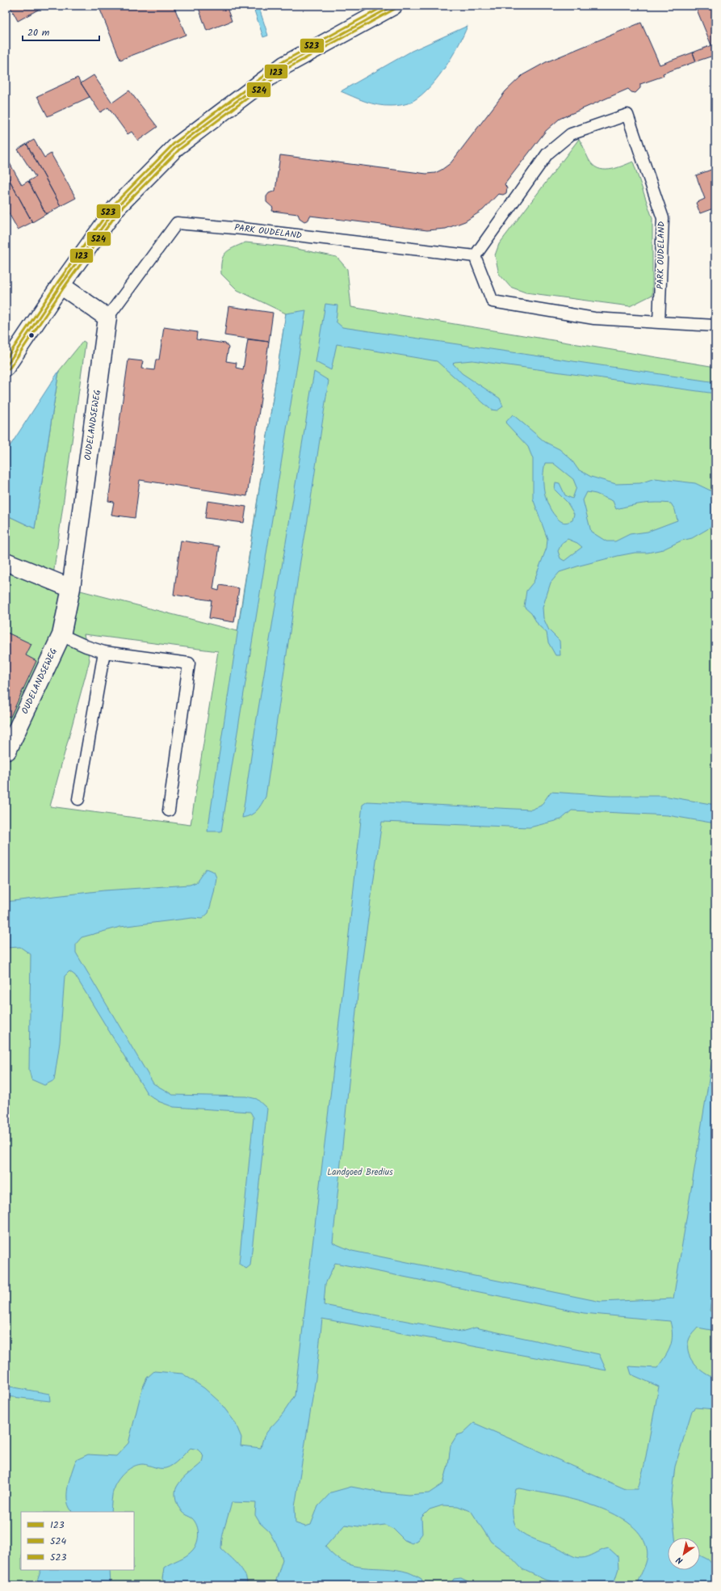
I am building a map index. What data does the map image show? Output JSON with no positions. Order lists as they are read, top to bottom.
{
  "streets": {
    "street": ["OUDELANDSEWEG"],
    "lane": ["PARK OUDELAND"]
  },
  "crossings": [
    ["PARK OUDELAND", "OUDELANDSEWEG"]
  ],
  "parks": ["Landgoed Bredius"],
  "lines": ["transit line 123", "transit line 523", "transit line 524"],
  "legend": ["123", "524", "523"],
  "scale_bar": "20 m",
  "north": "bottom left"
}
